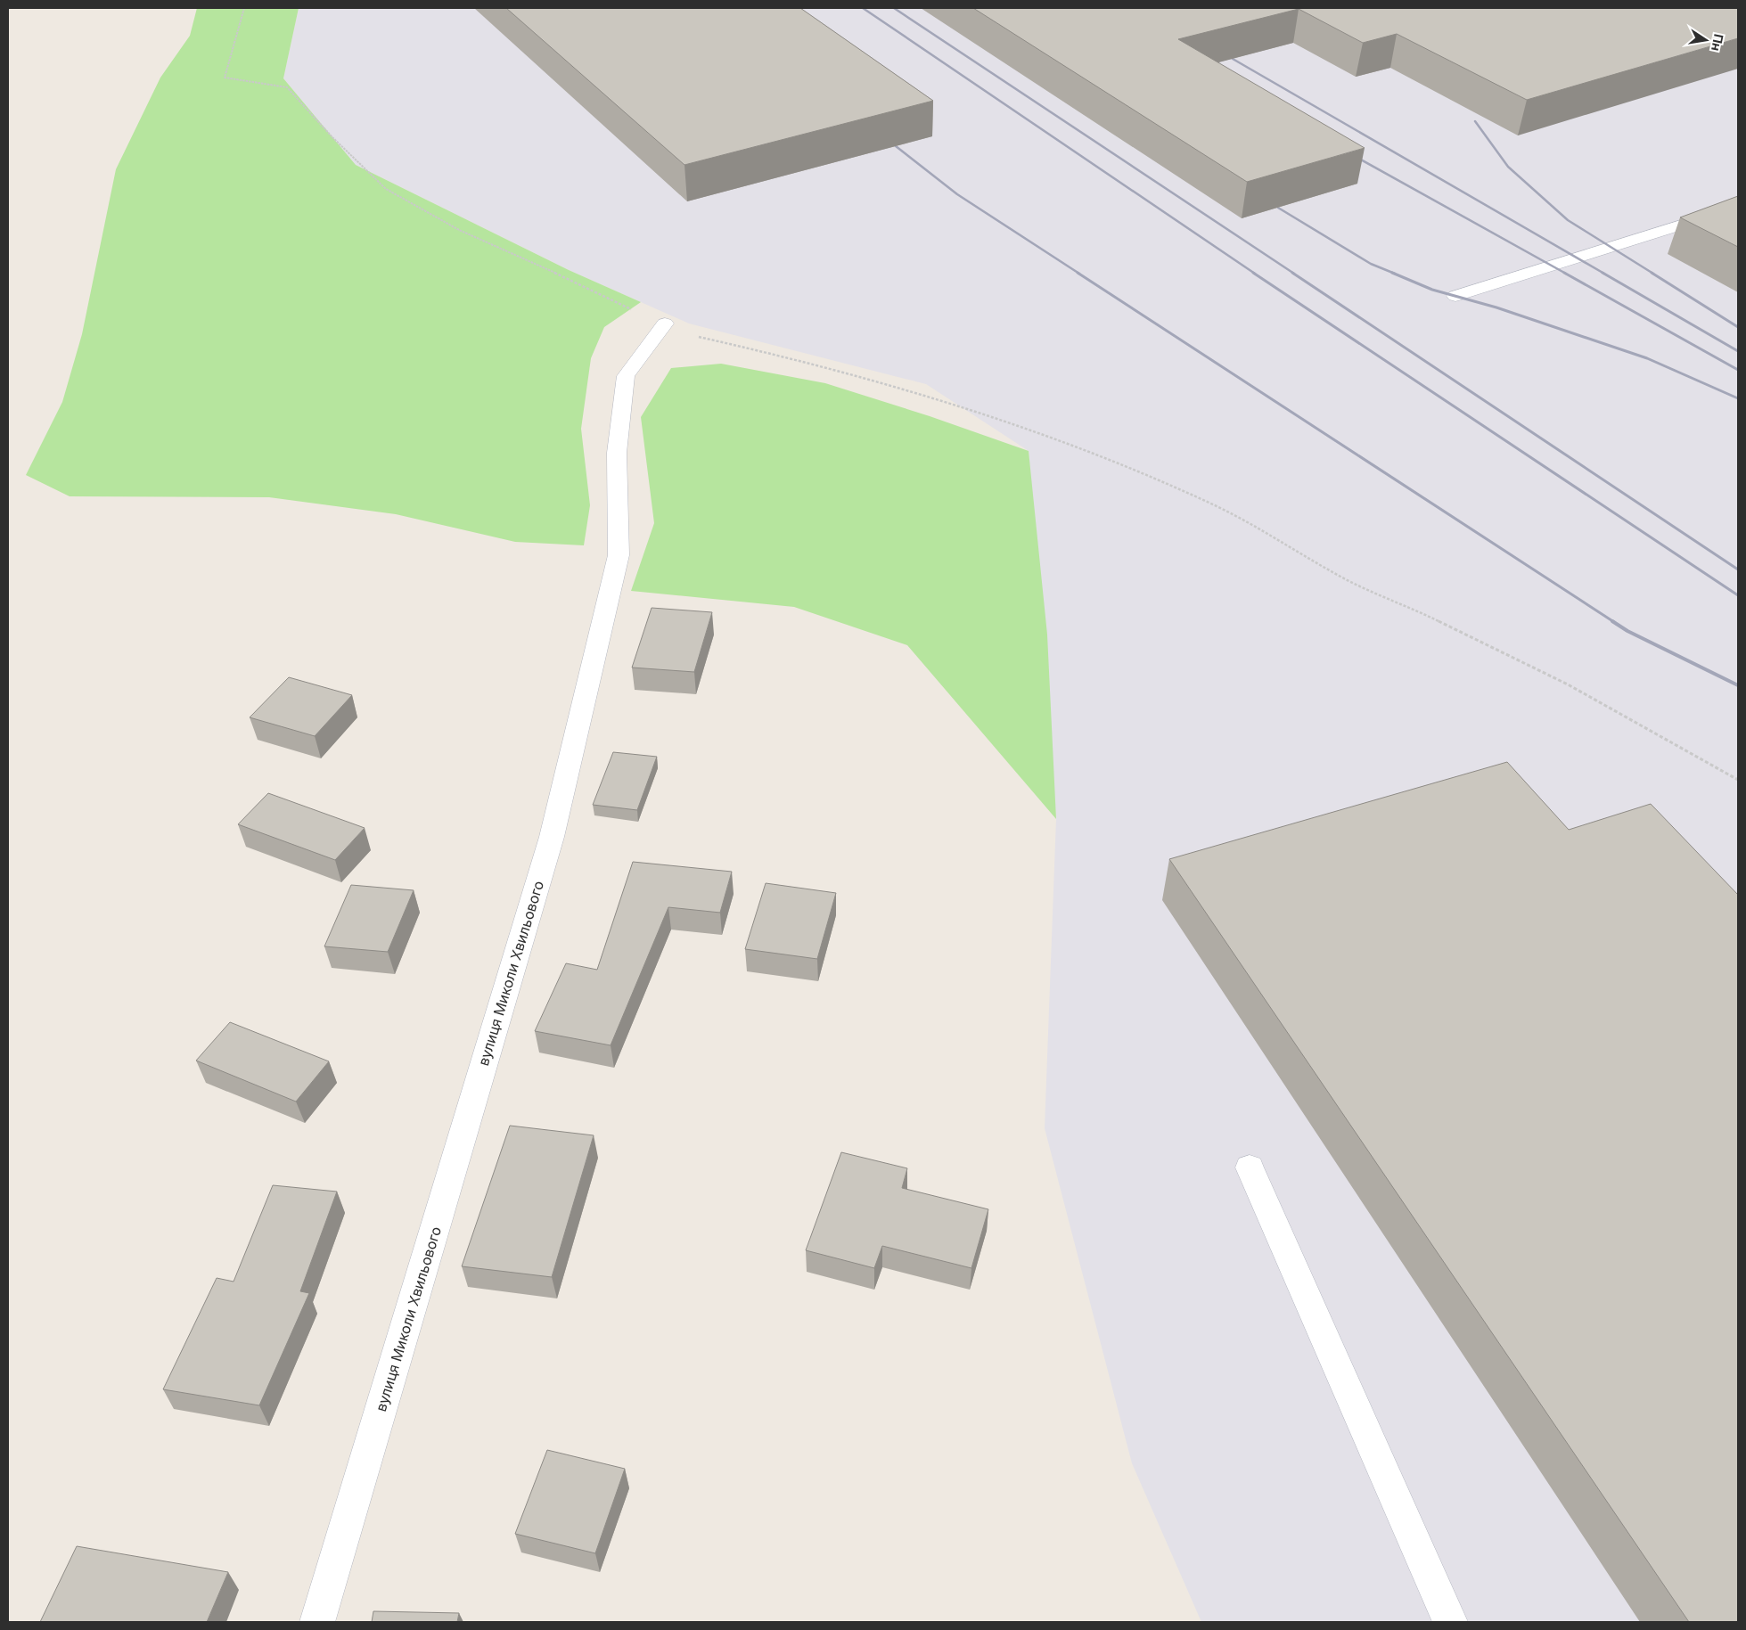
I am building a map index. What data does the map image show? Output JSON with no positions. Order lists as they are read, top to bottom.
{
  "streets": {
    "street": ["вулиця Миколи Хвильового"]
  },
  "north": "right"
}
